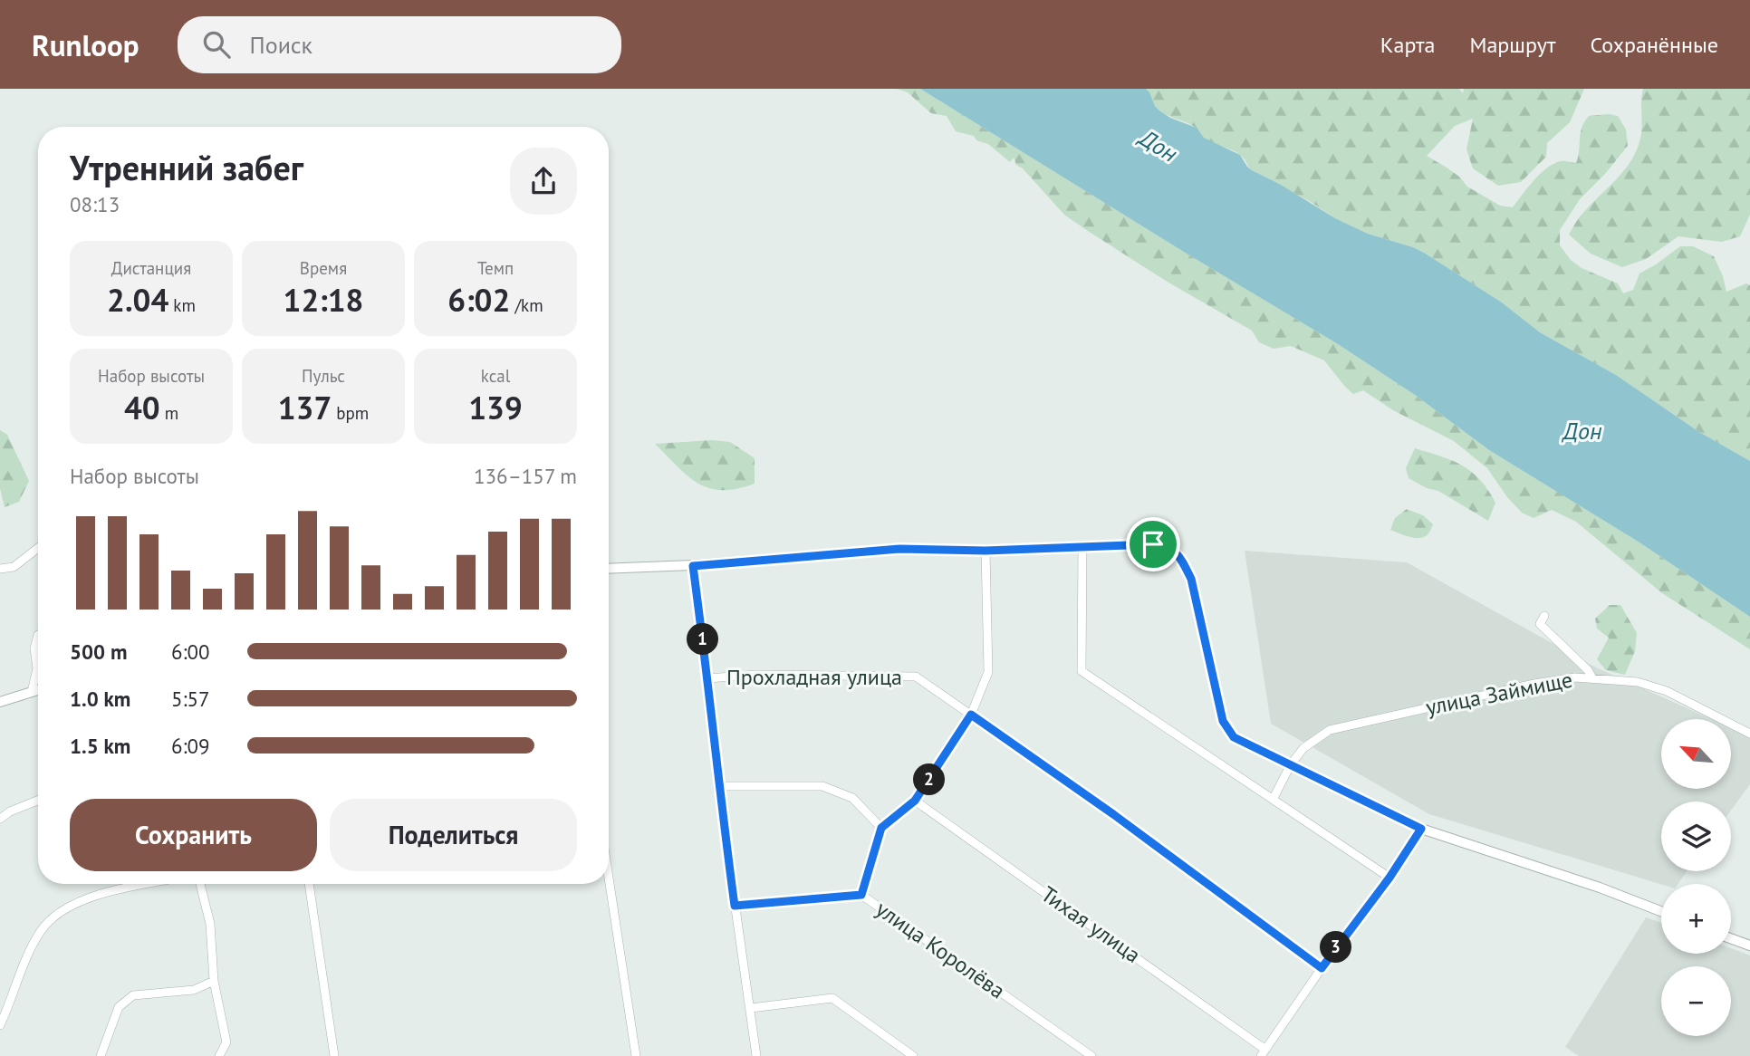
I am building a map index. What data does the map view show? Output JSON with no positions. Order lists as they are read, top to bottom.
{
  "streets": {
    "street": [
      "Прохладная улица",
      "улица Займище",
      "Тихая улица",
      "улица Королёва"
    ]
  },
  "water": ["Дон"],
  "north": "top left",
  "page": {
    "header": "Runloop",
    "search": "Поиск",
    "nav": ["Карта", "Маршрут", "Сохранённые"],
    "heading": ["Утренний забег", "08:13"],
    "stats": [
      ["Дистанция", "2.04 km"],
      ["Время", "12:18"],
      ["Темп", "6:02 /km"],
      ["Набор высоты", "40 m"],
      ["Пульс", "137 bpm"],
      ["kcal", "139"]
    ],
    "chart": ["Набор высоты", "136–157 m"],
    "pins": ["1", "2", "3"],
    "list": [
      {
        "name": "500 m",
        "note": "6:00"
      },
      {
        "name": "1.0 km",
        "note": "5:57"
      },
      {
        "name": "1.5 km",
        "note": "6:09"
      }
    ],
    "map_buttons": ["+", "−"],
    "buttons": ["Сохранить", "Поделиться"]
  }
}
